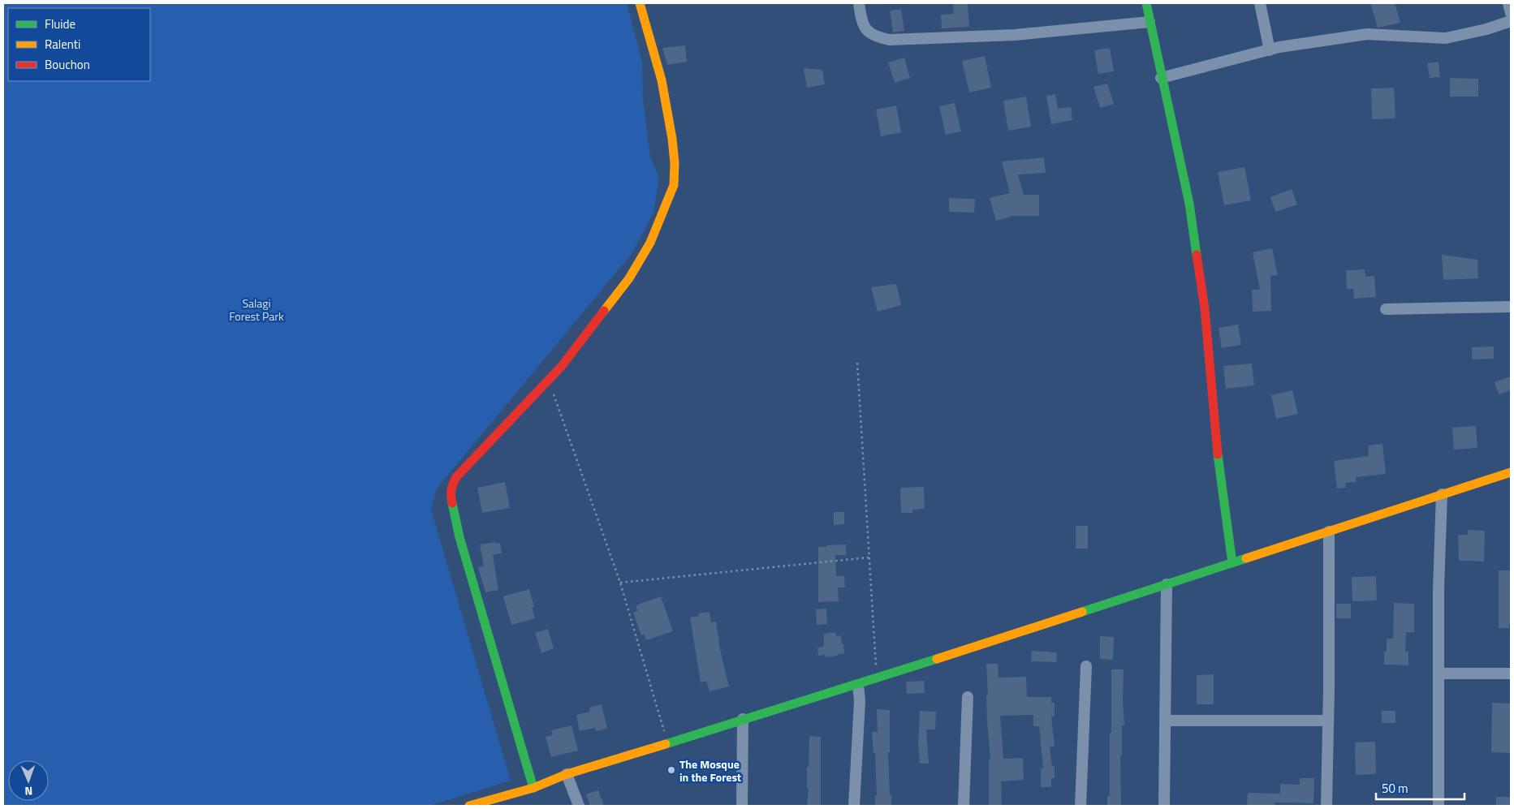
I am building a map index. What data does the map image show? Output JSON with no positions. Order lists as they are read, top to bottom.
{
  "parks": ["Salagi Forest Park"],
  "places": ["The Mosque in the Forest"],
  "legend": ["Fluide", "Ralenti", "Bouchon"],
  "scale_bar": "50 m",
  "north": "bottom"
}
